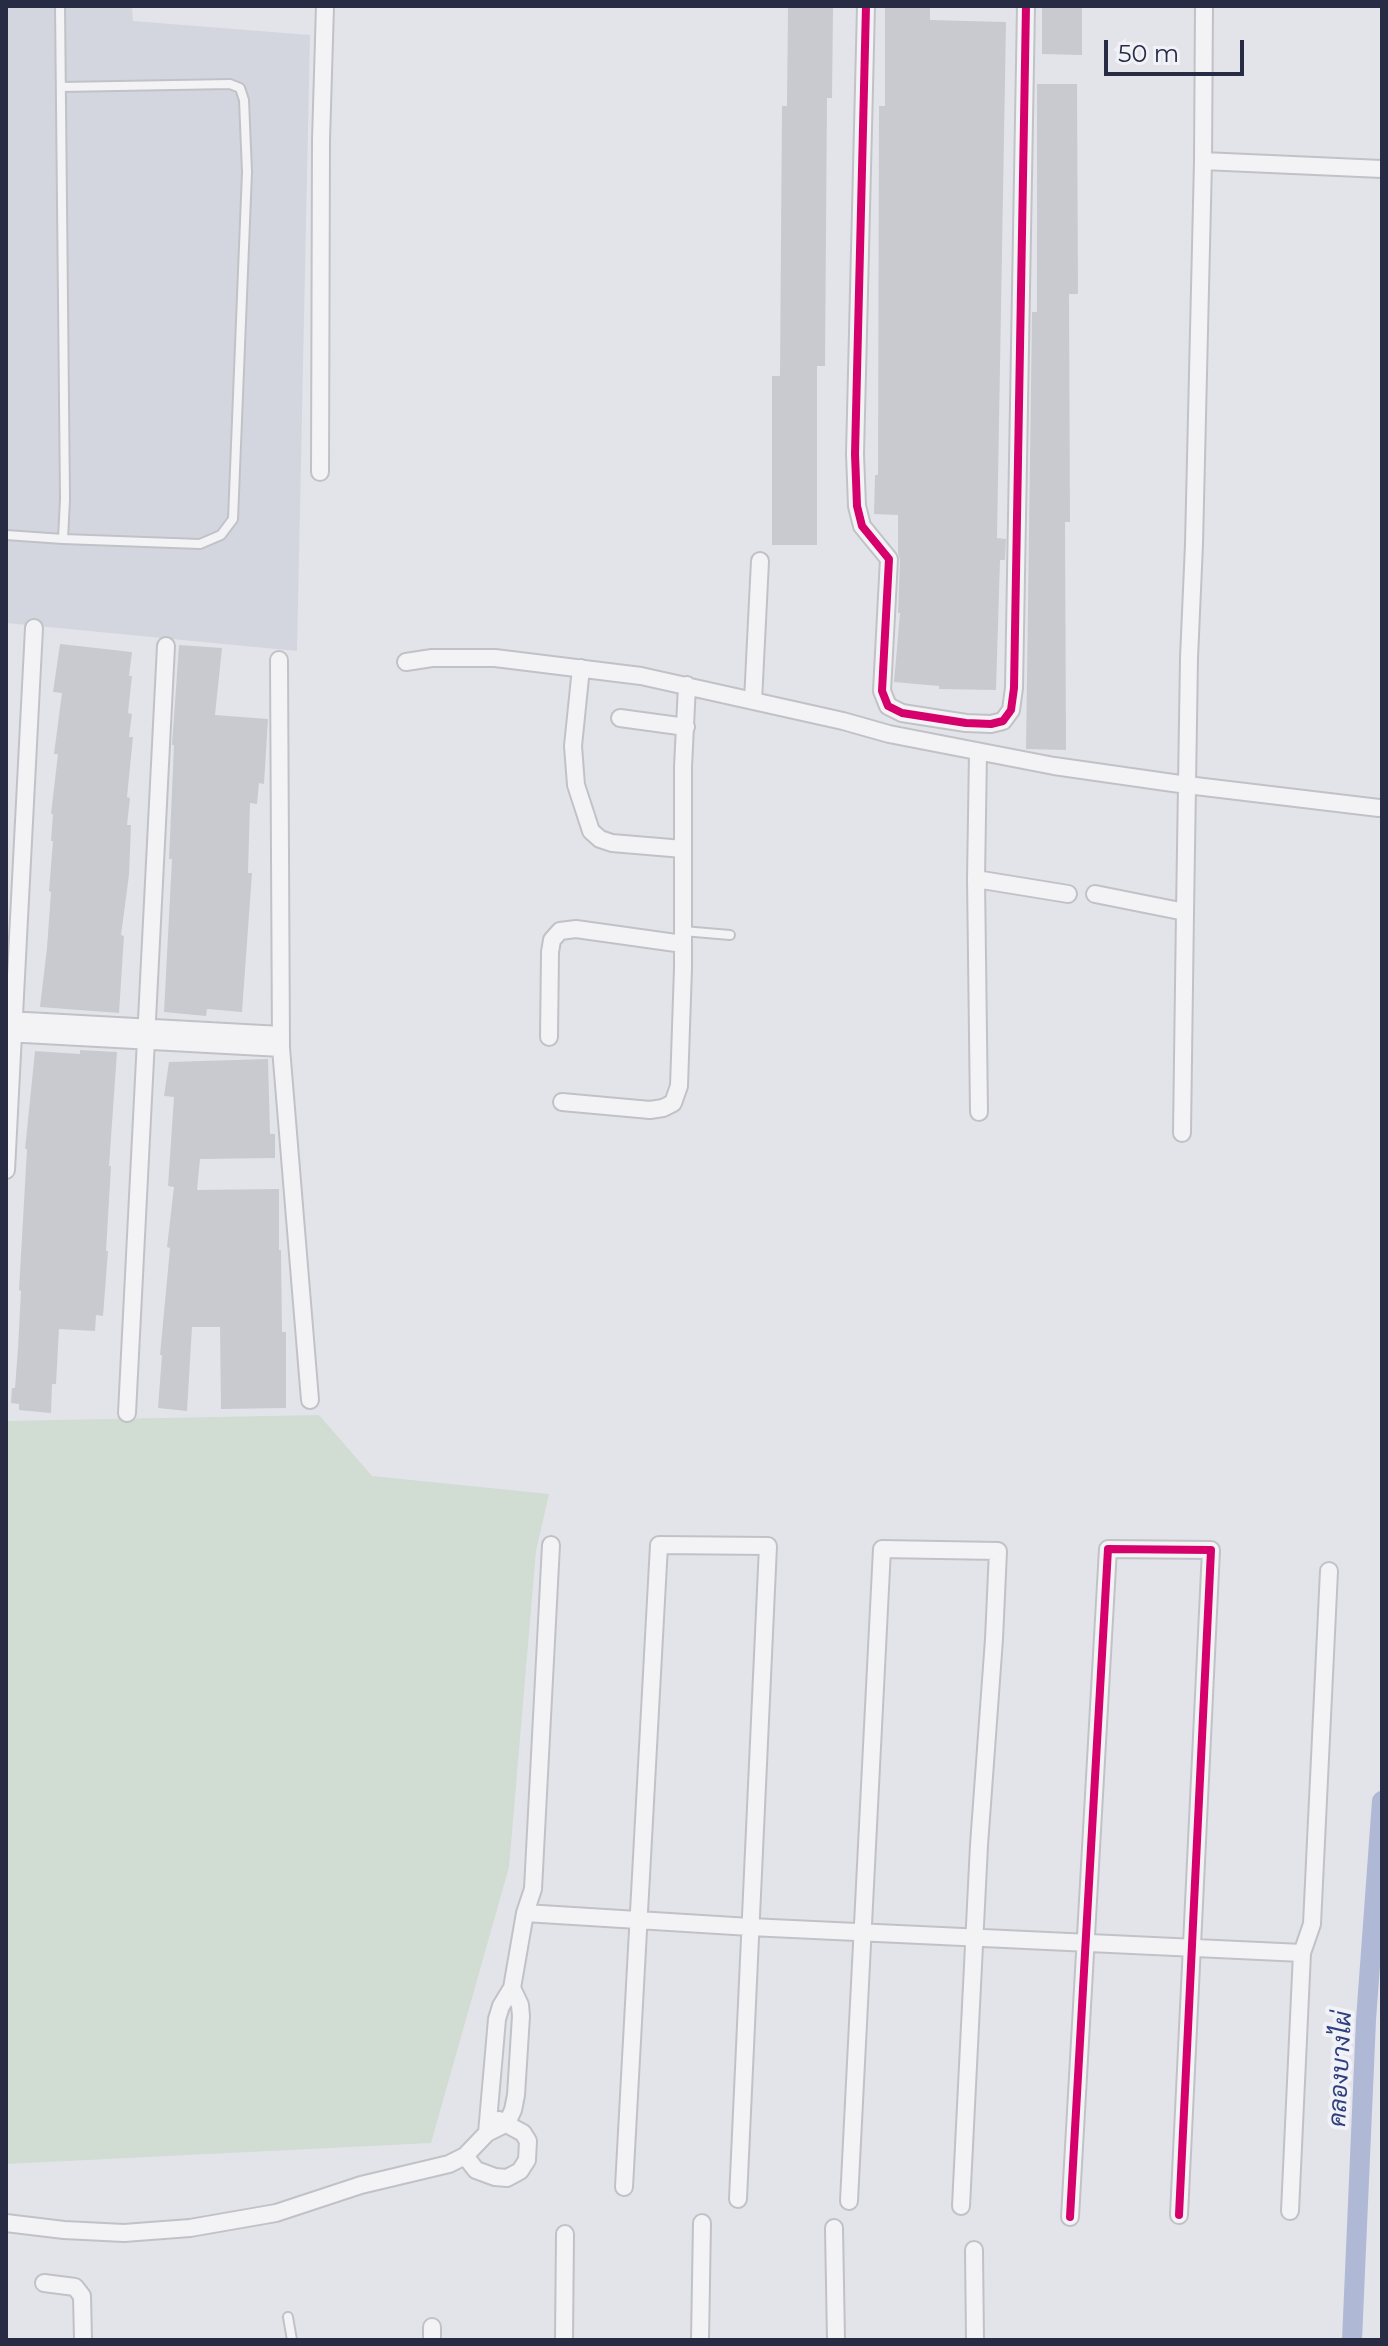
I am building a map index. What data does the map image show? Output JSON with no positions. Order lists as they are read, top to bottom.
{
  "water": ["คลองบางไผ่"],
  "scale_bar": "50 m"
}
